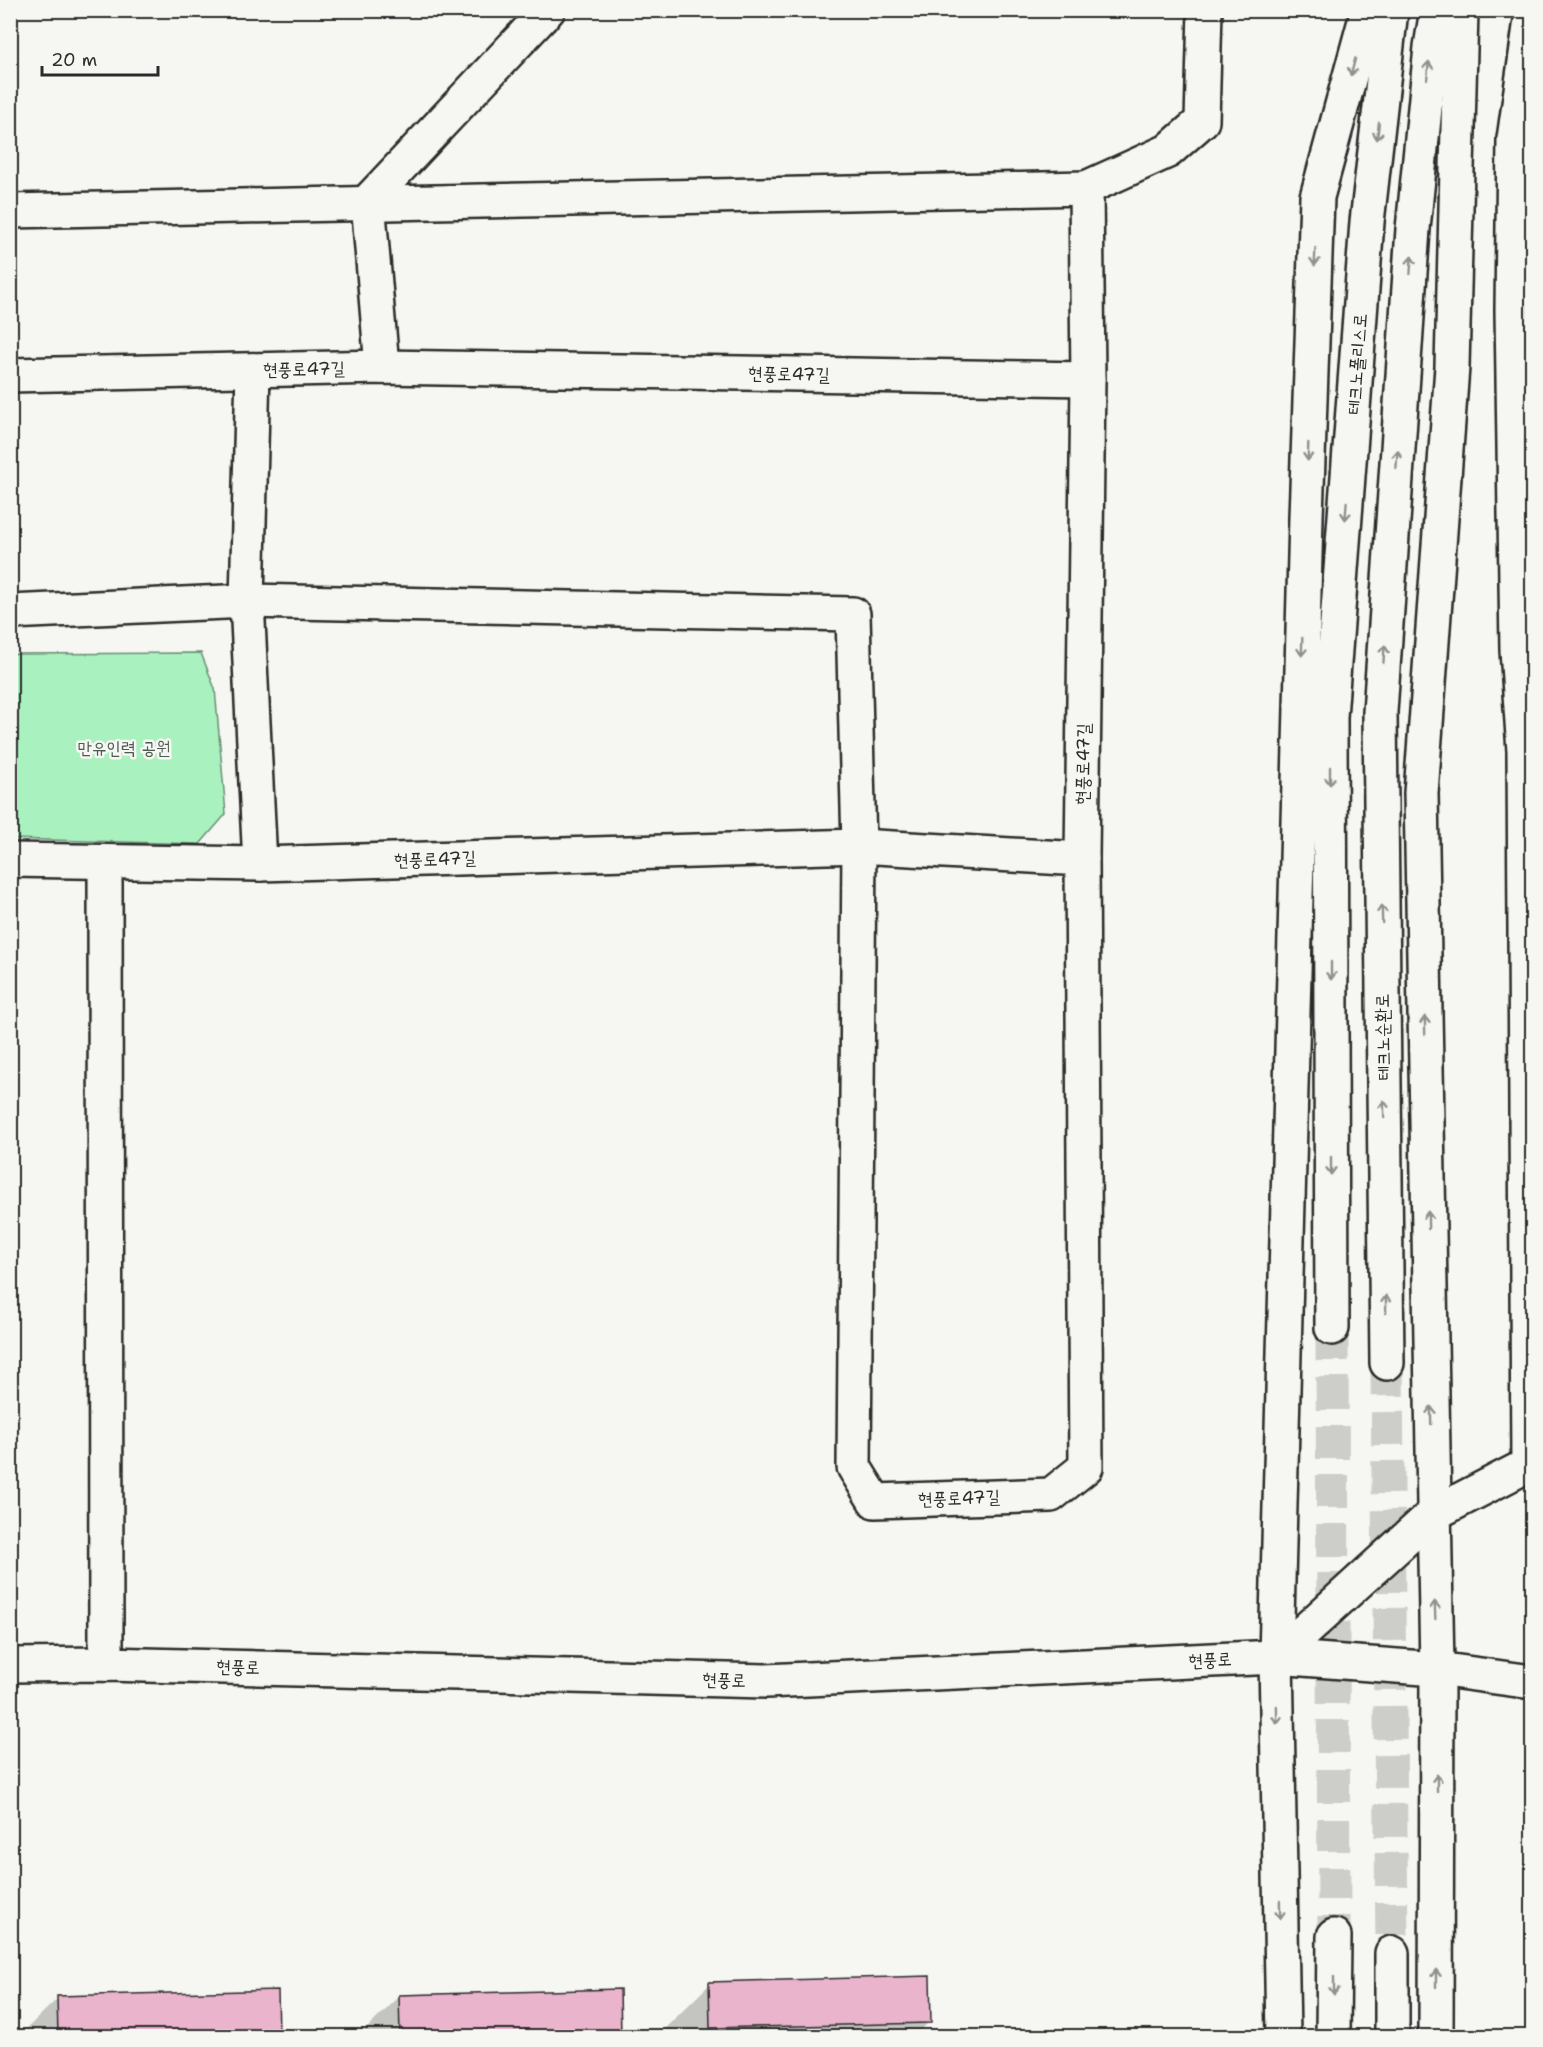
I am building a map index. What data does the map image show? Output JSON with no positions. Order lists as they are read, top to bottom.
{
  "streets": {
    "main road": [
      "테크노폴리스로",
      "현풍로47길",
      "테크노순환로",
      "현풍로"
    ]
  },
  "parks": ["만유인력 공원"],
  "scale_bar": "20 m"
}
